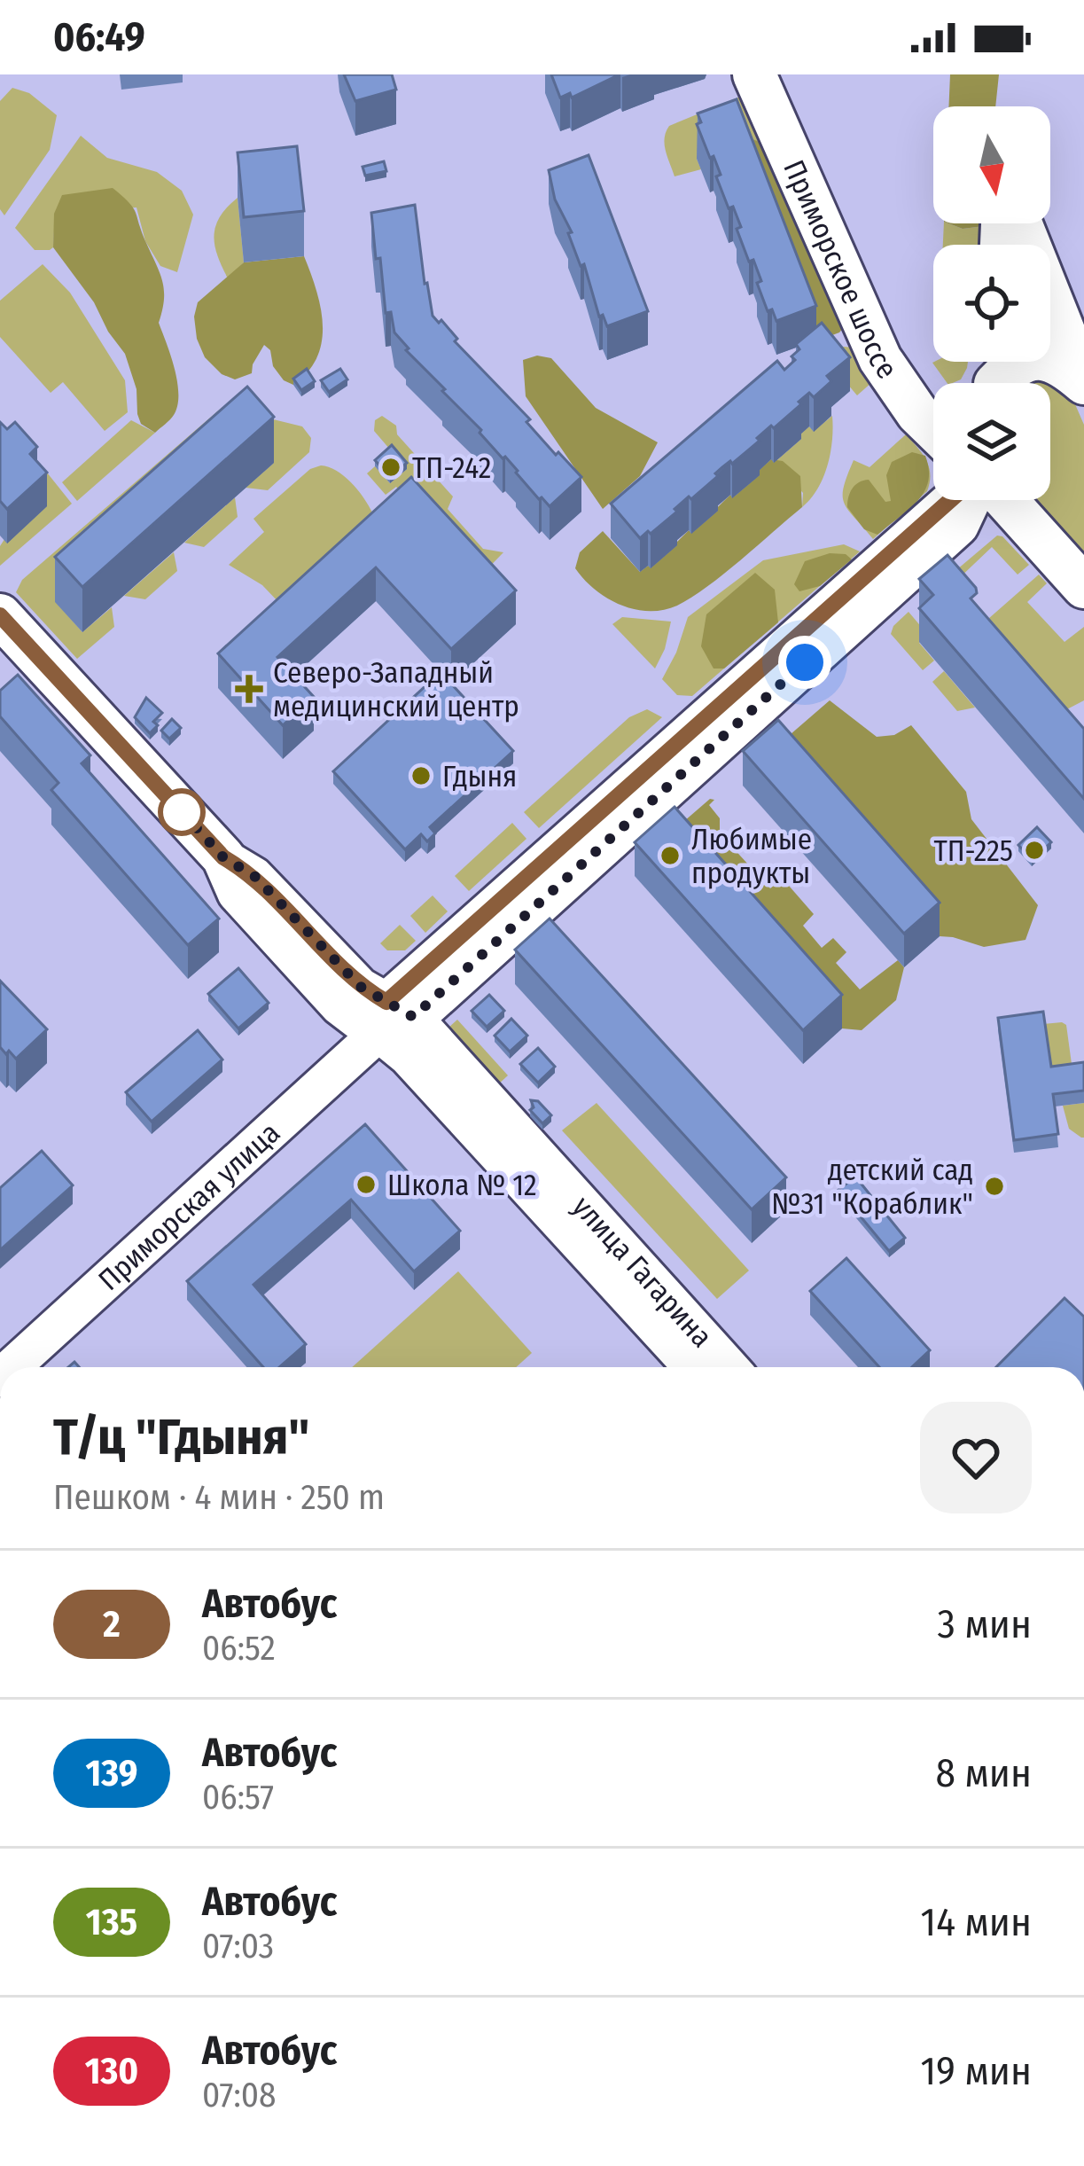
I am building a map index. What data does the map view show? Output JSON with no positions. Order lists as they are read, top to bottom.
{
  "streets": {
    "main road": ["Приморское шоссе", "Приморская улица", "улица Гагарина"]
  },
  "crossings": [
    ["Приморская улица", "улица Гагарина"]
  ],
  "places": {
    "other": [
      "ТП-242",
      "Гдыня",
      "ТП-225",
      "Любимые продукты",
      "Школа № 12",
      "детский сад №31 \"Кораблик\""
    ],
    "health": ["Северо-Западный медицинский центр"]
  },
  "lines": ["bus line 2"],
  "north": "bottom",
  "page": {
    "status": "06:49",
    "heading": ["Т/ц \"Гдыня\"", "Пешком · 4 мин · 250 m"],
    "list": [
      {
        "mark": "2",
        "name": "Автобус",
        "note": "06:52",
        "value": "3 мин"
      },
      {
        "mark": "139",
        "name": "Автобус",
        "note": "06:57",
        "value": "8 мин"
      },
      {
        "mark": "135",
        "name": "Автобус",
        "note": "07:03",
        "value": "14 мин"
      },
      {
        "mark": "130",
        "name": "Автобус",
        "note": "07:08",
        "value": "19 мин"
      }
    ]
  }
}
